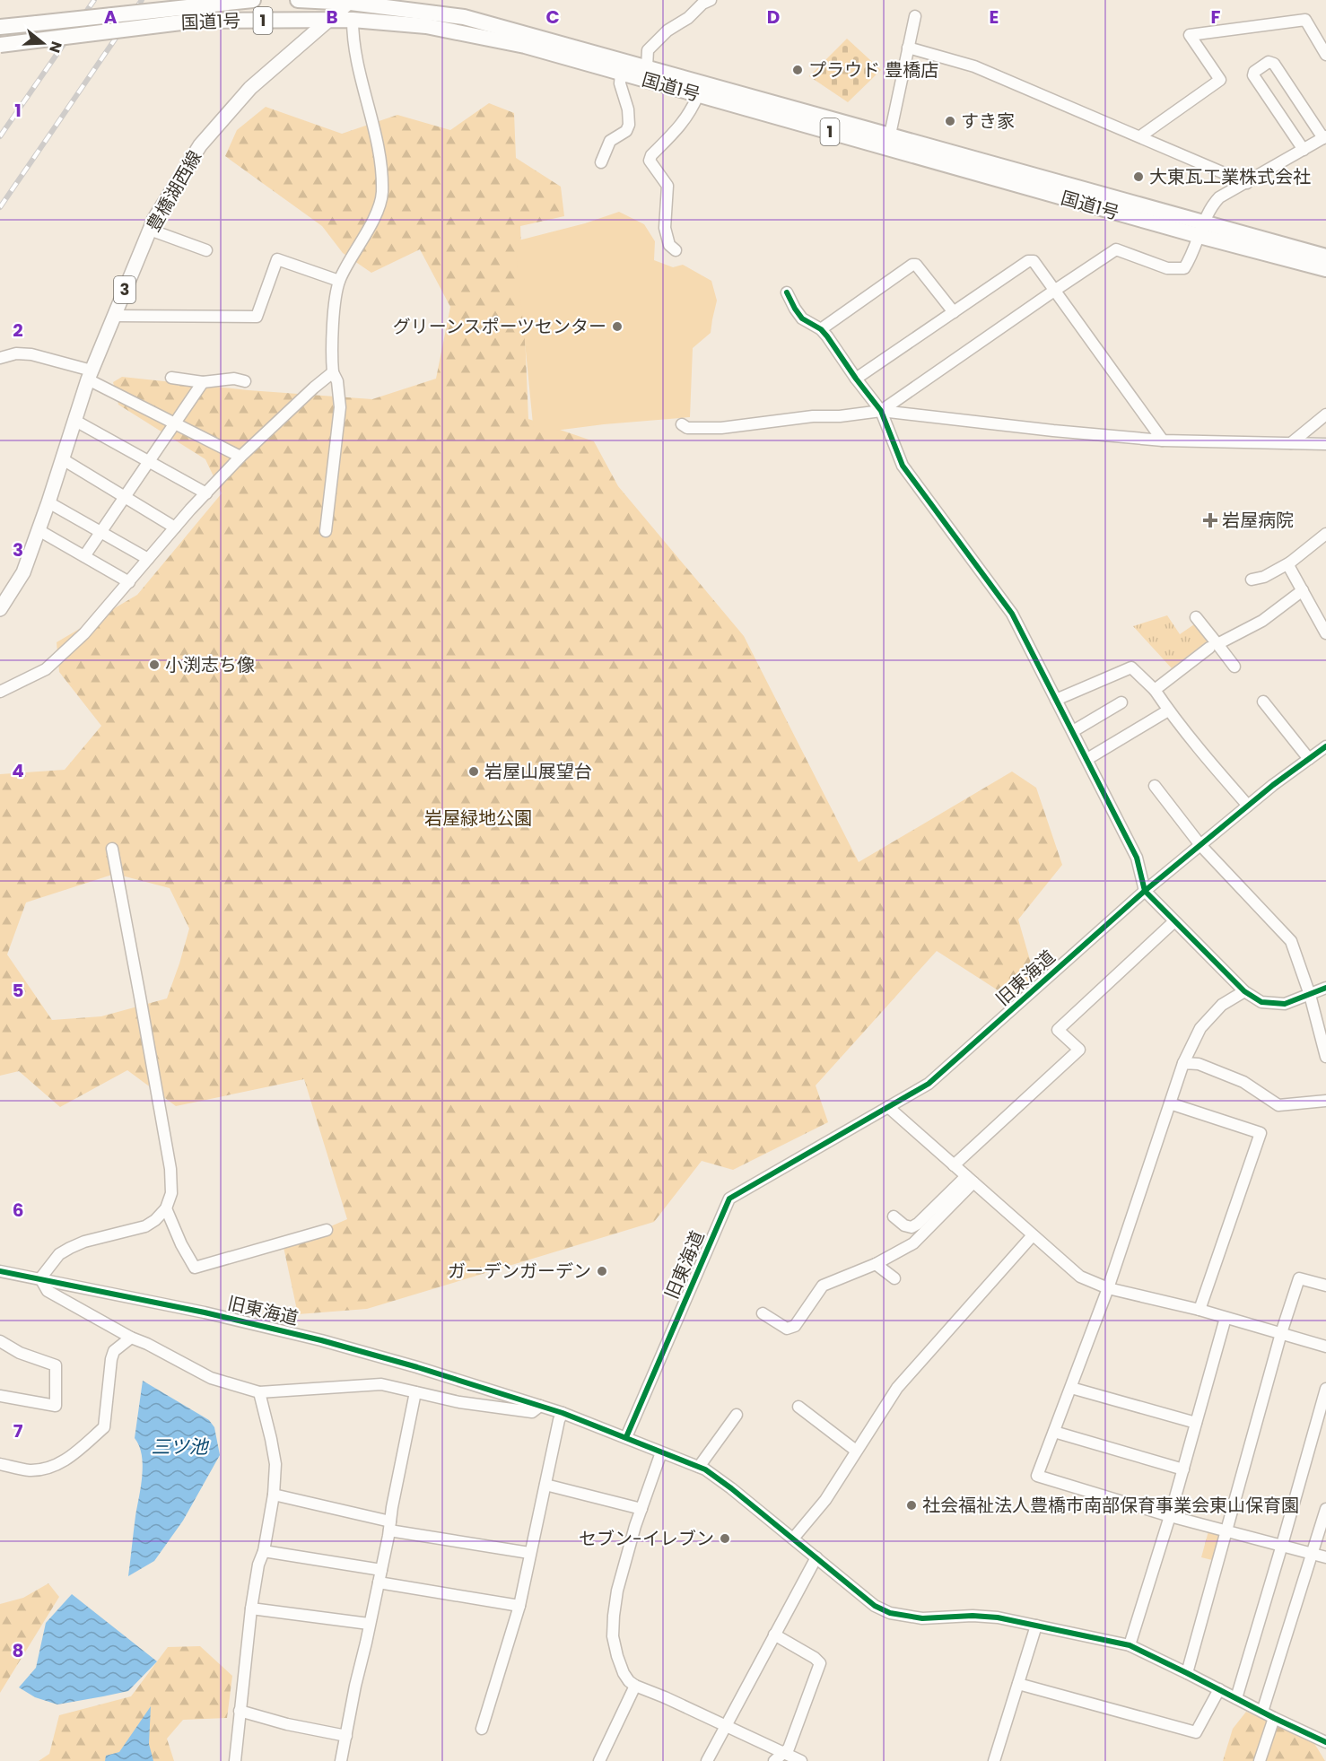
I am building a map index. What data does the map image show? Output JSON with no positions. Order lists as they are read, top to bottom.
{
  "streets": {
    "highway": ["1", "国道1号"],
    "main road": ["豊橋湖西線", "3"],
    "street": ["旧東海道"]
  },
  "crossings": [
    ["国道1号", "豊橋湖西線"]
  ],
  "water": ["三ツ池"],
  "parks": ["岩屋緑地公園"],
  "places": {
    "other": [
      "プラウド 豊橋店",
      "すき家",
      "大東瓦工業株式会社",
      "グリーンスポーツセンター",
      "小渕志ち像",
      "岩屋山展望台",
      "ガーデンガーデン",
      "社会福祉法人豊橋市南部保育事業会東山保育園",
      "セブン-イレブン"
    ],
    "health": ["岩屋病院"]
  },
  "north": "right",
  "grid": {
    "columns": [
      "A",
      "B",
      "C",
      "D",
      "E",
      "F"
    ],
    "rows": [
      "1",
      "2",
      "3",
      "4",
      "5",
      "6",
      "7",
      "8"
    ]
  }
}
